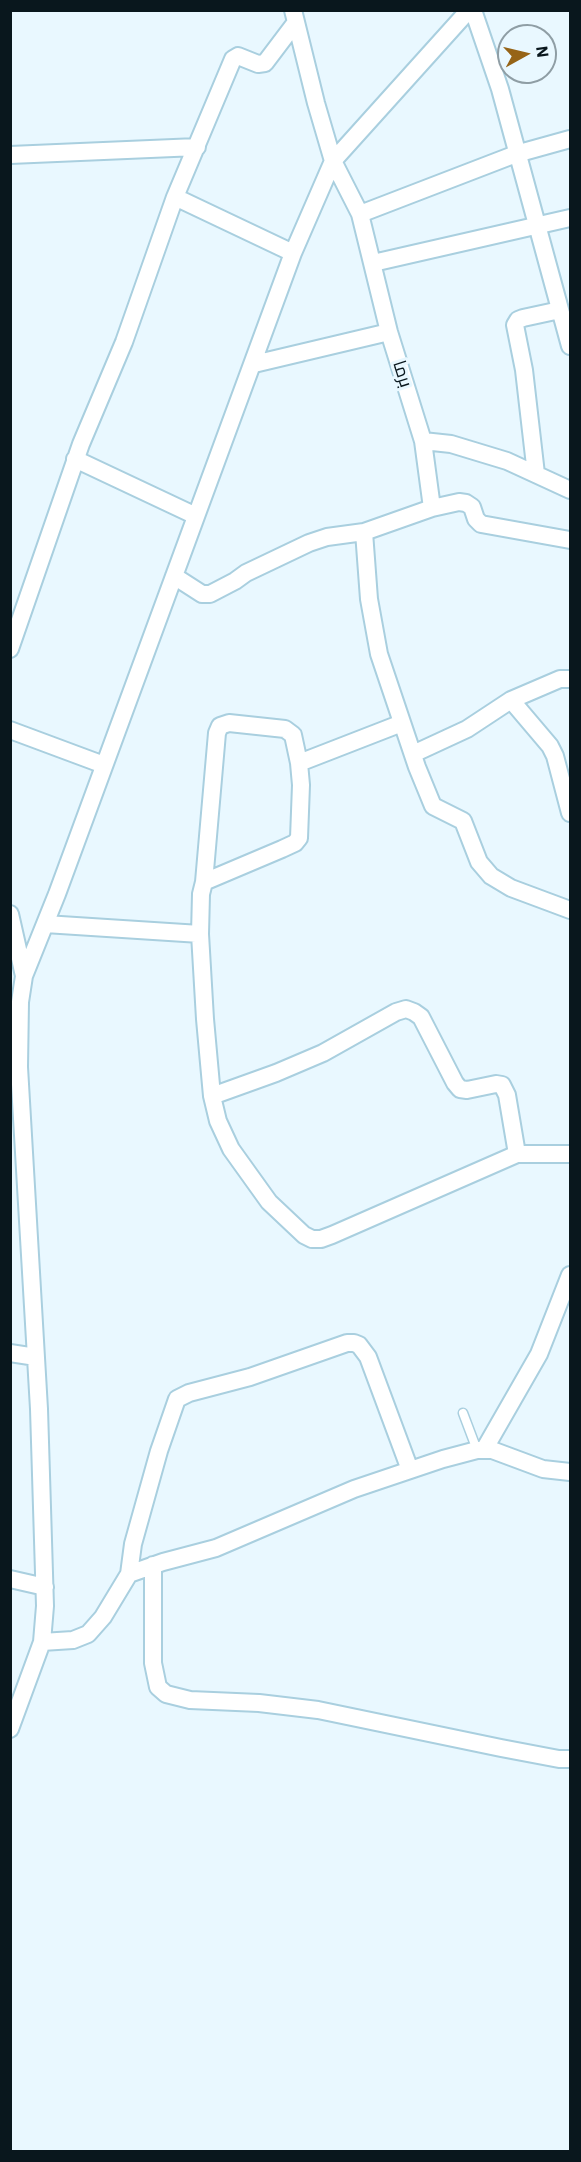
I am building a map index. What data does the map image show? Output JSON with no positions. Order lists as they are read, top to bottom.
{
  "streets": {
    "street": ["برما"]
  },
  "north": "right"
}
